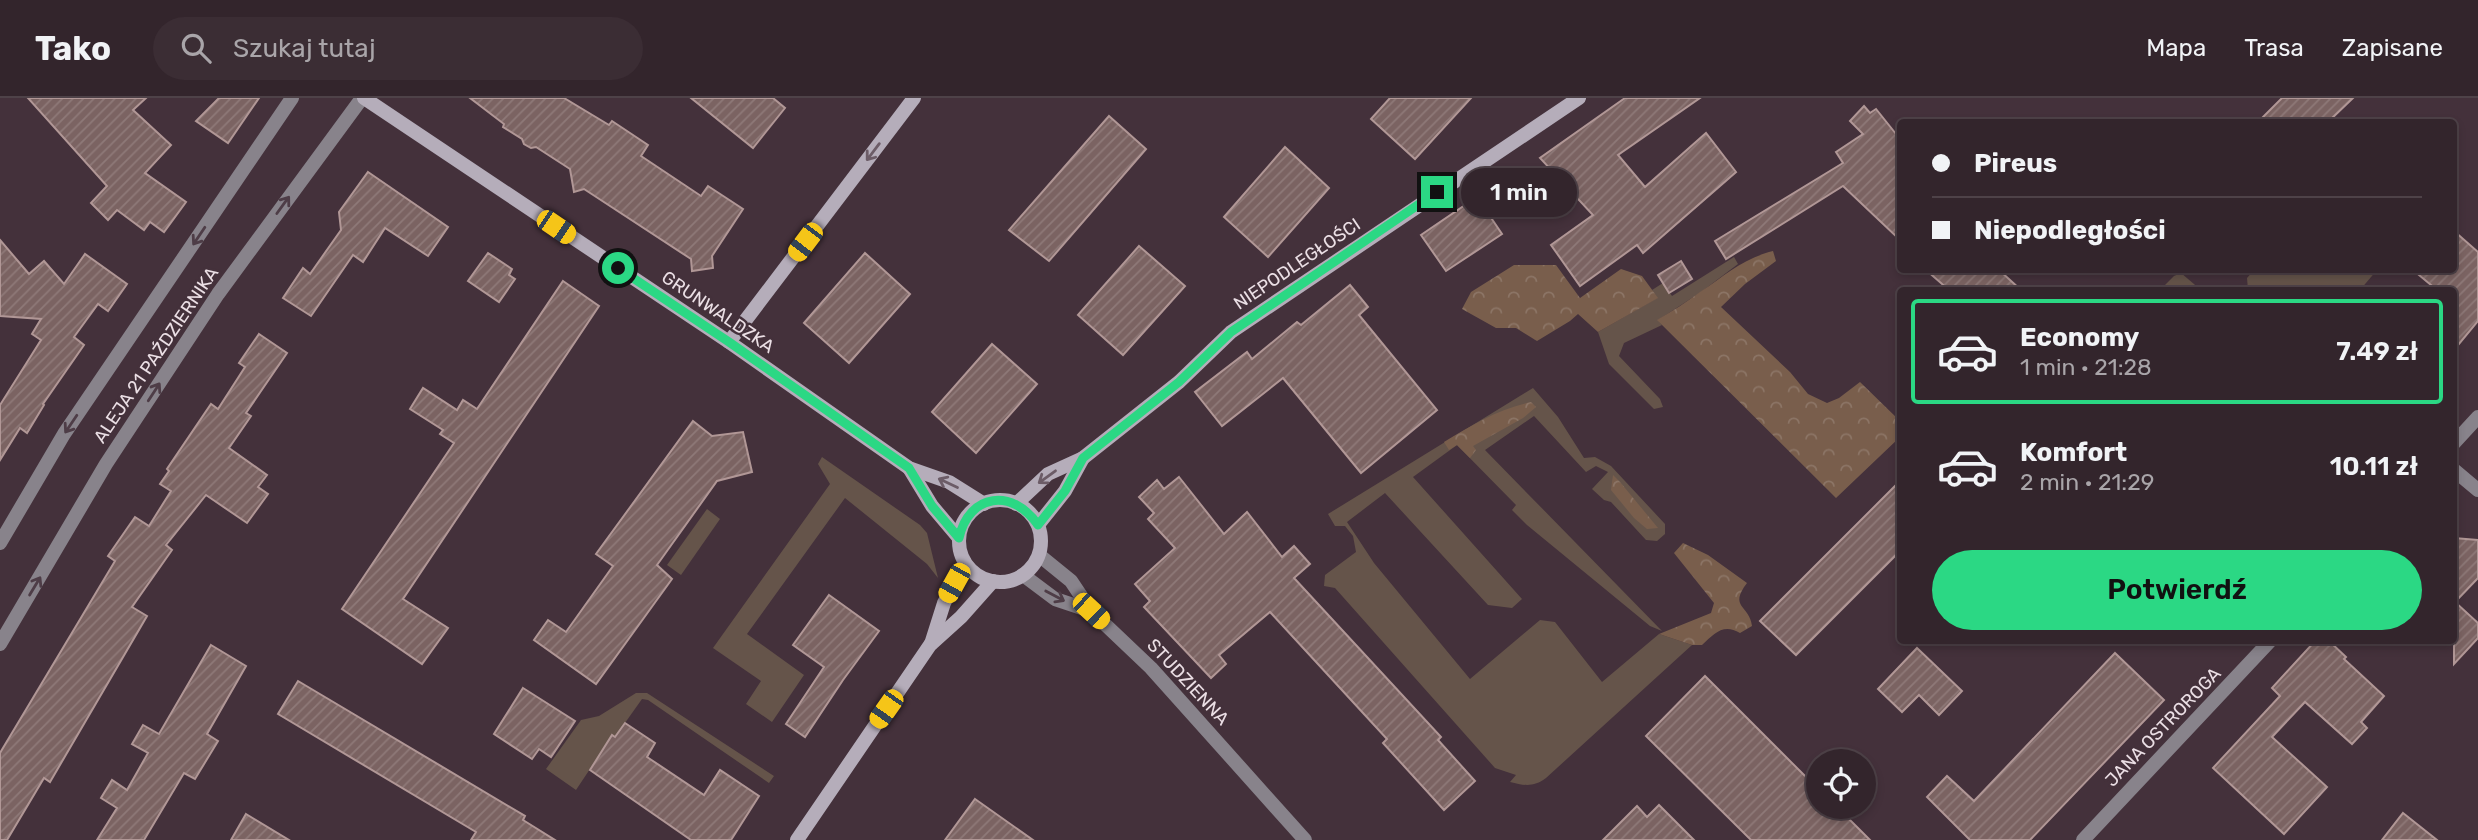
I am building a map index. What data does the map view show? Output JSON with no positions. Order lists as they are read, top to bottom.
{
  "streets": {
    "street": [
      "NIEPODLEGŁOŚCI",
      "GRUNWALDZKA",
      "ALEJA 21 PAŹDZIERNIKA",
      "STUDZIENNA",
      "JANA OSTROROGA"
    ]
  },
  "crossings": [
    ["NIEPODLEGŁOŚCI", "GRUNWALDZKA"],
    ["NIEPODLEGŁOŚCI", "STUDZIENNA"],
    ["GRUNWALDZKA", "ALEJA 21 PAŹDZIERNIKA"],
    ["GRUNWALDZKA", "STUDZIENNA"]
  ],
  "page": {
    "header": "Tako",
    "search": "Szukaj tutaj",
    "nav": ["Mapa", "Trasa", "Zapisane"],
    "banner": ["Pireus", "Niepodległości"],
    "bubble": "1 min",
    "list": [
      {
        "name": "Economy",
        "note": "1 min · 21:28",
        "value": "7.49 zł"
      },
      {
        "name": "Komfort",
        "note": "2 min · 21:29",
        "value": "10.11 zł"
      }
    ],
    "buttons": "Potwierdź"
  }
}
